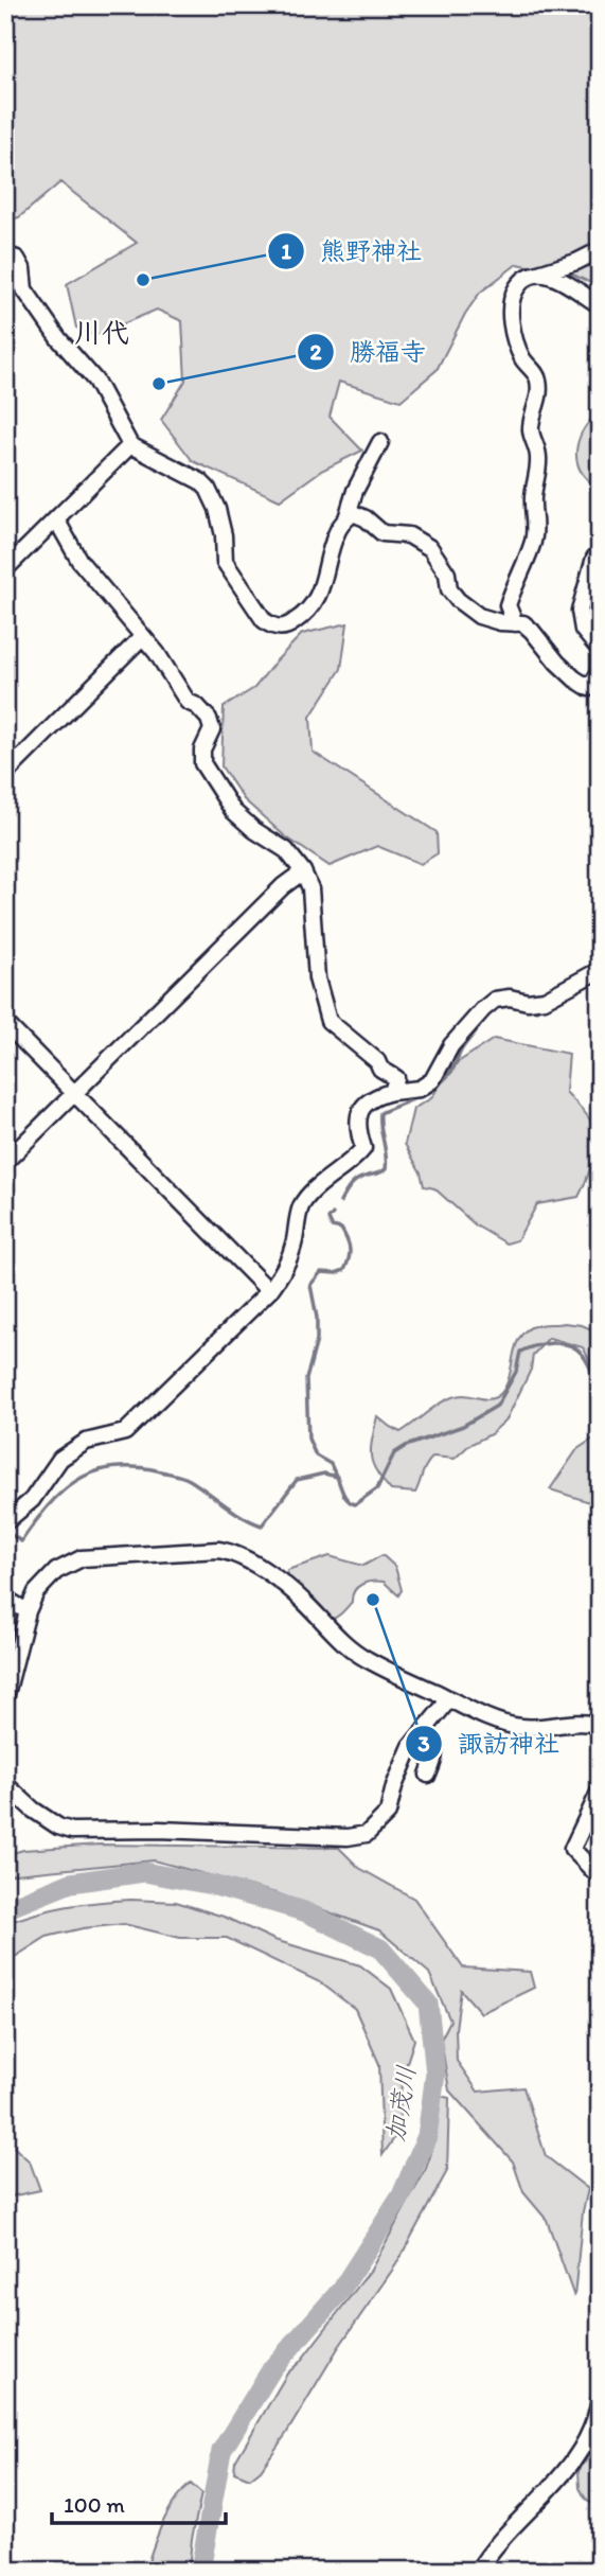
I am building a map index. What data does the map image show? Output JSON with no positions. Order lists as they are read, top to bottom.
{
  "districts": ["川代"],
  "water": ["加茂川"],
  "places": ["熊野神社", "勝福寺", "諏訪神社"],
  "scale_bar": "100 m"
}
